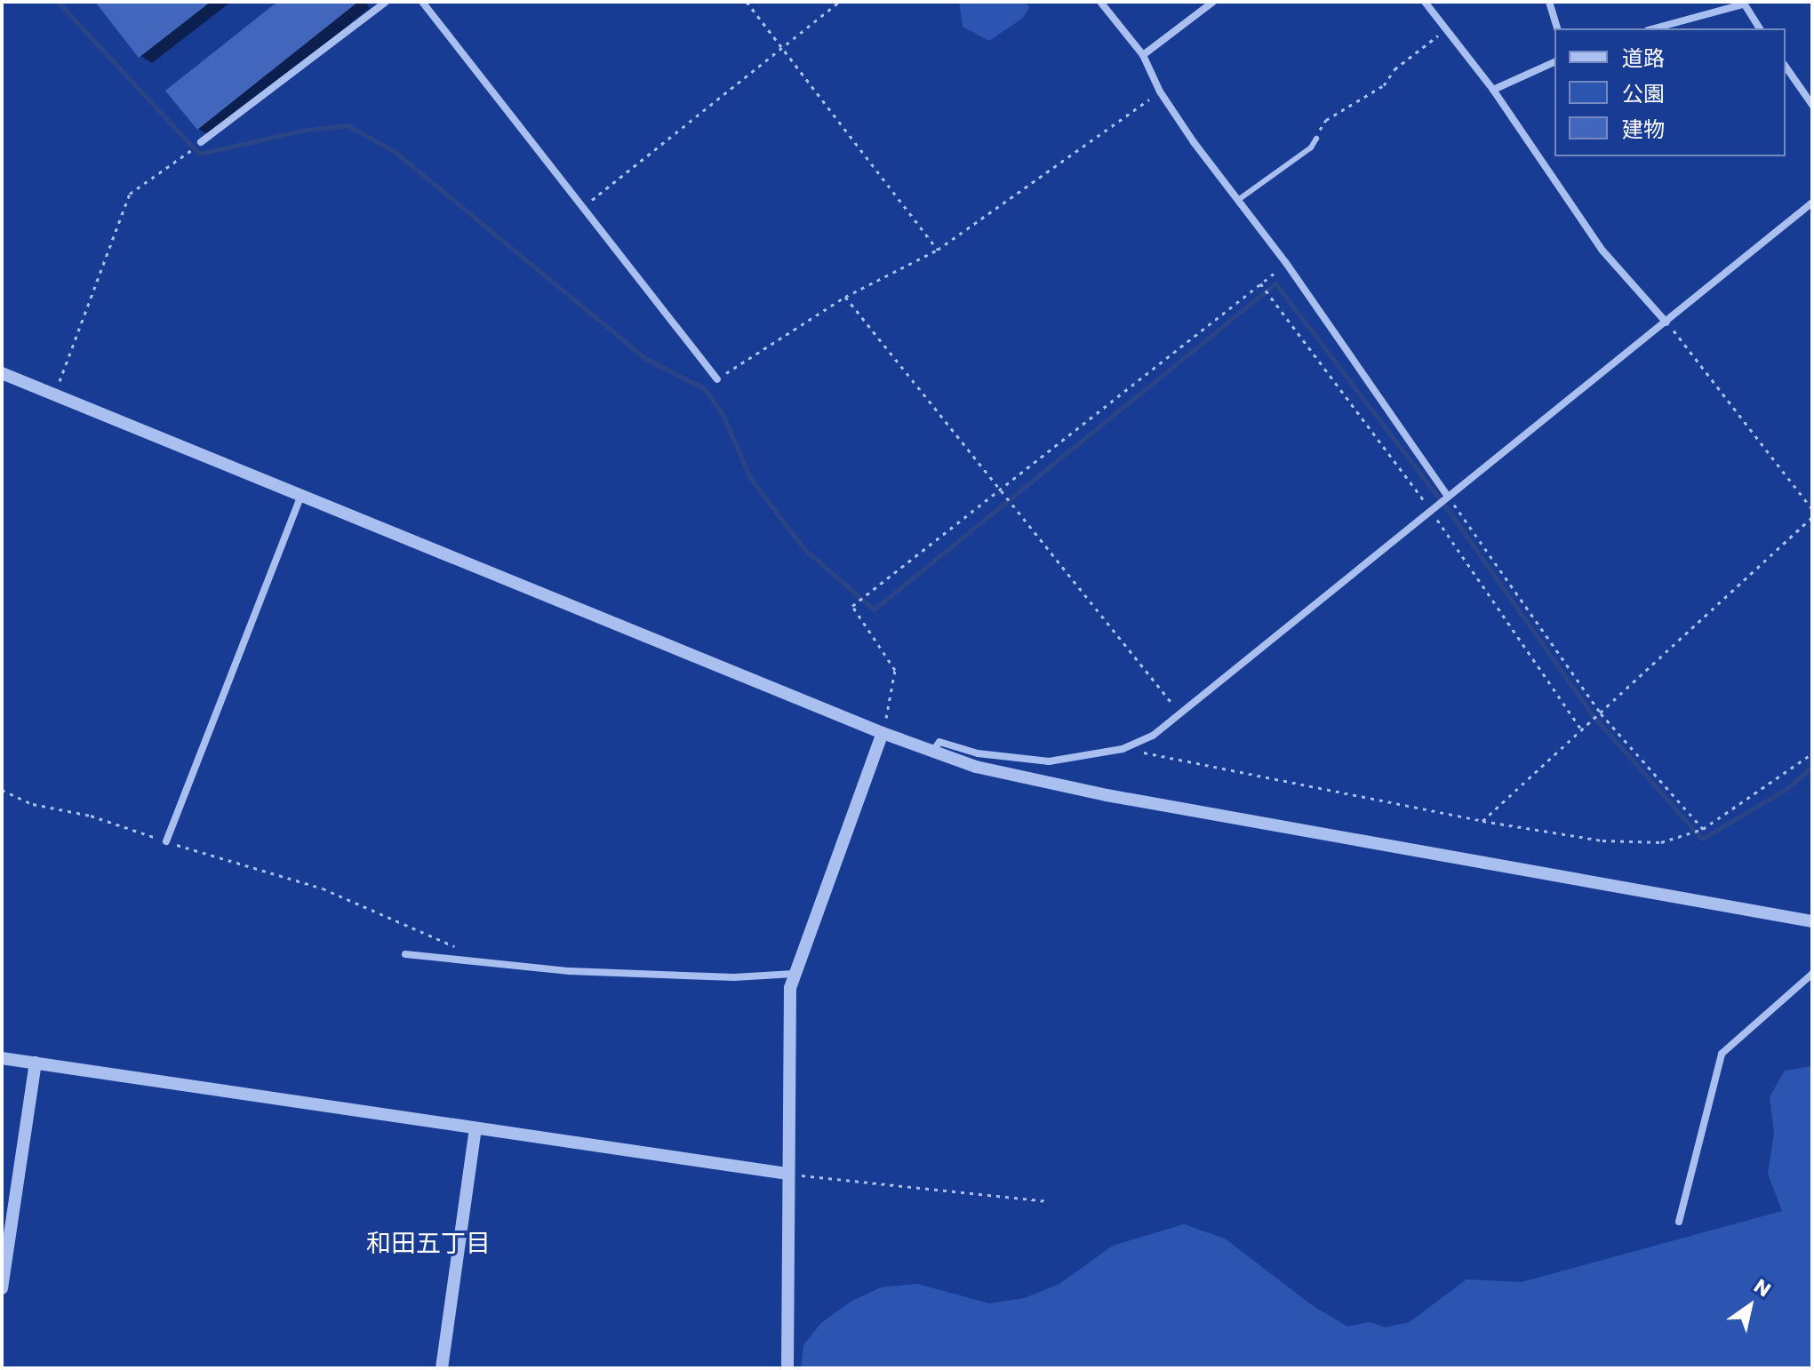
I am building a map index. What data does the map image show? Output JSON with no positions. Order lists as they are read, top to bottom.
{
  "districts": ["和田五丁目"],
  "legend": ["道路", "公園", "建物"],
  "north": "top right"
}
